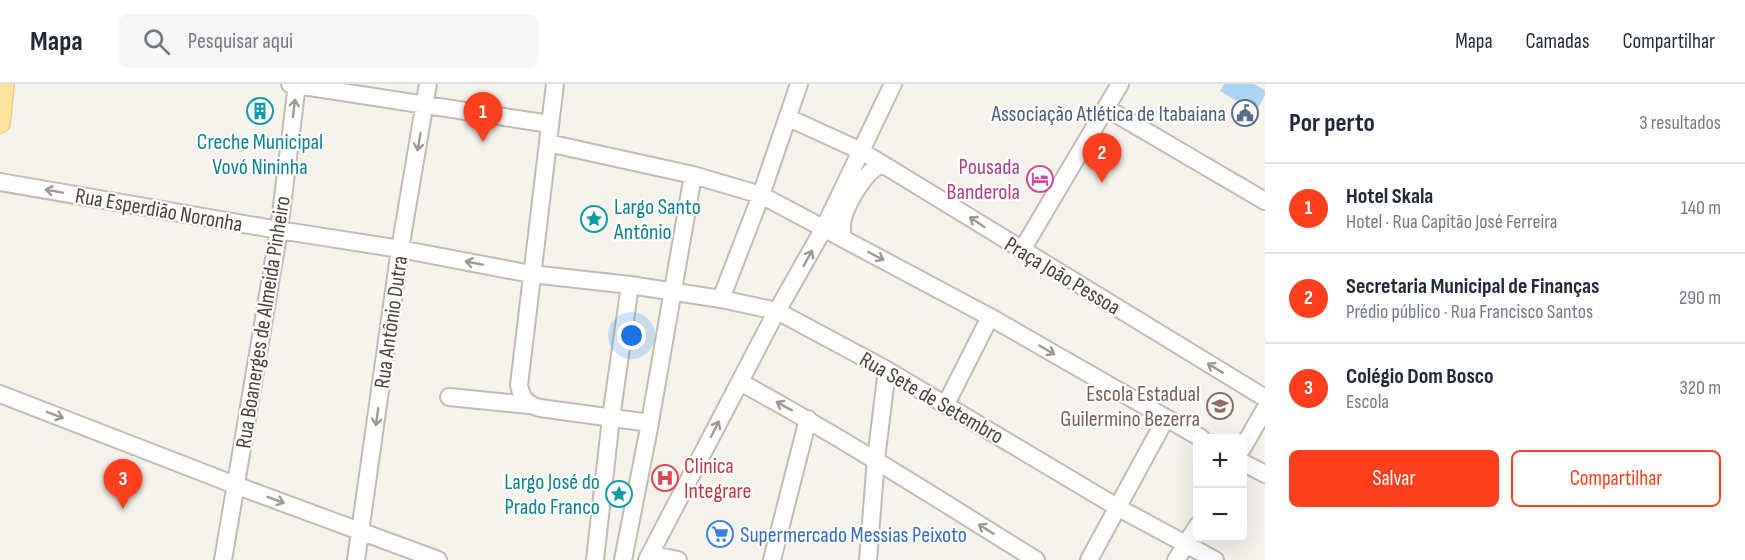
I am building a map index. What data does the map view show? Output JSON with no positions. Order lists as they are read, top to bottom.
{
  "streets": {
    "street": [
      "Rua Esperdião Noronha",
      "Praça João Pessoa",
      "Rua Boanerges de Almeida Pinheiro",
      "Rua Antônio Dutra",
      "Rua Sete de Setembro"
    ]
  },
  "crossings": [
    ["Rua Esperdião Noronha", "Rua Boanerges de Almeida Pinheiro"],
    ["Rua Esperdião Noronha", "Rua Antônio Dutra"]
  ],
  "places": {
    "building": ["Creche Municipal Vovó Nininha"],
    "public building": ["Associação Atlética de Itabaiana"],
    "hotel": ["Pousada Banderola"],
    "place": ["Largo Santo Antônio", "Largo José do Prado Franco"],
    "school or university": ["Escola Estadual Guilermino Bezerra"],
    "hospital": ["Clinica Integrare"],
    "supermarket": ["Supermercado Messias Peixoto"]
  },
  "page": {
    "header": "Mapa",
    "search": "Pesquisar aqui",
    "nav": ["Mapa", "Camadas", "Compartilhar"],
    "heading": ["Por perto", "3 resultados"],
    "pins": ["1", "2", "3"],
    "list": [
      {
        "mark": "1",
        "name": "Hotel Skala",
        "note": "Hotel · Rua Capitão José Ferreira",
        "value": "140 m"
      },
      {
        "mark": "2",
        "name": "Secretaria Municipal de Finanças",
        "note": "Prédio público · Rua Francisco Santos",
        "value": "290 m"
      },
      {
        "mark": "3",
        "name": "Colégio Dom Bosco",
        "note": "Escola",
        "value": "320 m"
      }
    ],
    "buttons": ["Salvar", "Compartilhar"],
    "map_buttons": ["+", "−"]
  }
}
